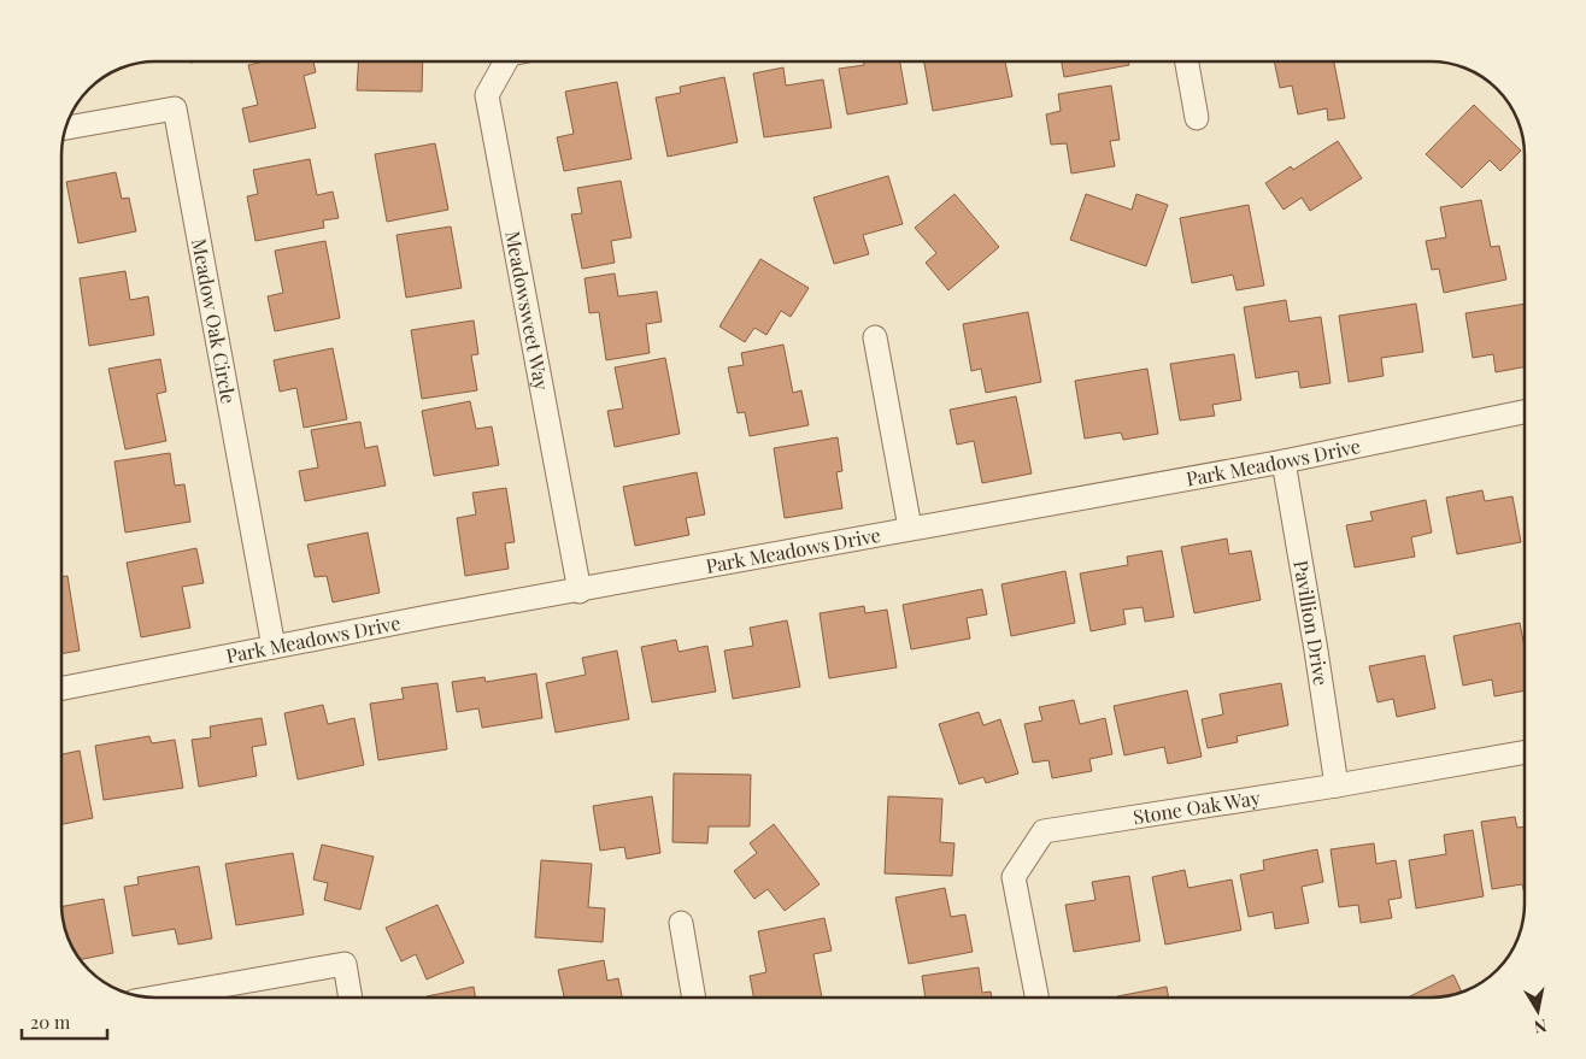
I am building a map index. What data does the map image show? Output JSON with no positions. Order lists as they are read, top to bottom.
{
  "streets": {
    "street": [
      "Meadowsweet Way",
      "Meadow Oak Circle",
      "Park Meadows Drive",
      "Pavillion Drive",
      "Stone Oak Way"
    ]
  },
  "crossings": [
    ["Meadowsweet Way", "Park Meadows Drive"],
    ["Meadow Oak Circle", "Park Meadows Drive"],
    ["Park Meadows Drive", "Pavillion Drive"],
    ["Pavillion Drive", "Stone Oak Way"]
  ],
  "scale_bar": "20 m",
  "north": "bottom"
}
